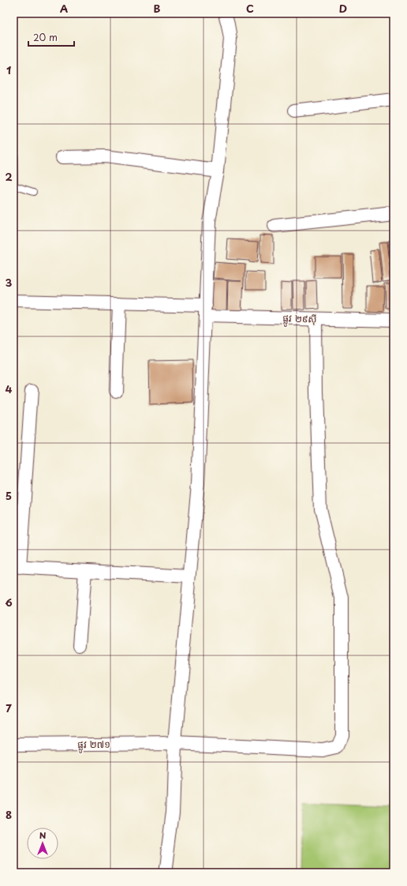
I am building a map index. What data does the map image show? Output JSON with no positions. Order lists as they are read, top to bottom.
{
  "streets": {
    "street": ["ផ្លូវ ២៩ស៊ី", "ផ្លូវ ២៧១"]
  },
  "crossings": [
    ["ផ្លូវ ២៩ស៊ី", "ផ្លូវ ២៧១"]
  ],
  "scale_bar": "20 m",
  "north": "top",
  "grid": {
    "columns": [
      "A",
      "B",
      "C",
      "D"
    ],
    "rows": [
      "1",
      "2",
      "3",
      "4",
      "5",
      "6",
      "7",
      "8"
    ]
  }
}
